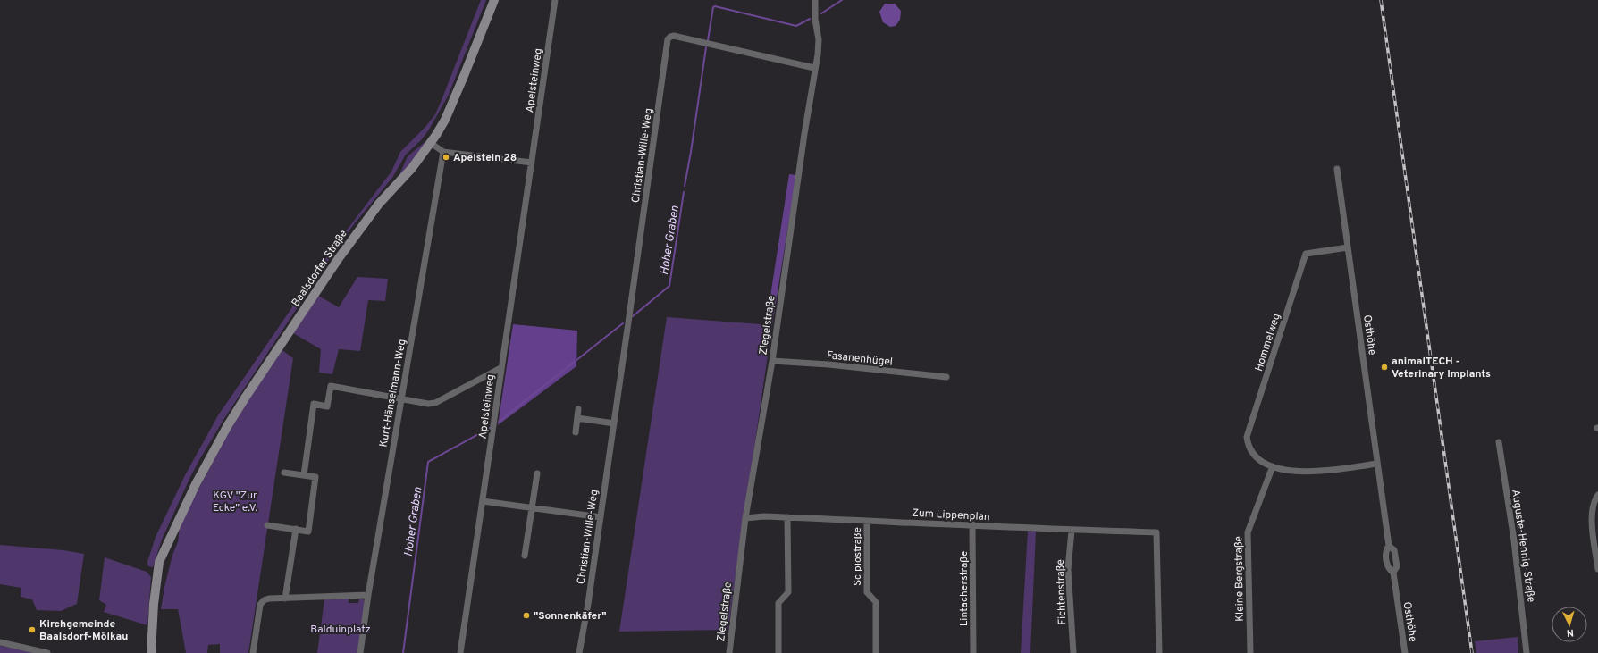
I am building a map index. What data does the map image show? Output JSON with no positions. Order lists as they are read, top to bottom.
{
  "streets": {
    "main road": ["Baalsdorfer Straße"],
    "street": [
      "Apelsteinweg",
      "Christian-Wille-Weg",
      "Ziegelstraße",
      "Osthöhe",
      "Hommelweg",
      "Fasanenhügel",
      "Kurt-Hänselmann-Weg",
      "Zum Lippenplan",
      "Auguste-Hennig-Straße",
      "Scipiostraße",
      "Kleine Bergstraße",
      "Lintacherstraße",
      "Fichtenstraße"
    ]
  },
  "crossings": [
    ["Christian-Wille-Weg", "Ziegelstraße"],
    ["Ziegelstraße", "Fasanenhügel"],
    ["Ziegelstraße", "Zum Lippenplan"],
    ["Osthöhe", "Hommelweg"],
    ["Hommelweg", "Kleine Bergstraße"],
    ["Zum Lippenplan", "Scipiostraße"],
    ["Zum Lippenplan", "Lintacherstraße"],
    ["Zum Lippenplan", "Fichtenstraße"]
  ],
  "water": ["Hoher Graben"],
  "parks": ["KGV \"Zur Ecke\" e.V.", "Balduinplatz"],
  "places": [
    "Apelstein 28",
    "animalTECH - Veterinary Implants",
    "\"Sonnenkäfer\"",
    "Kirchgemeinde Baalsdorf-Mölkau"
  ],
  "north": "bottom"
}
